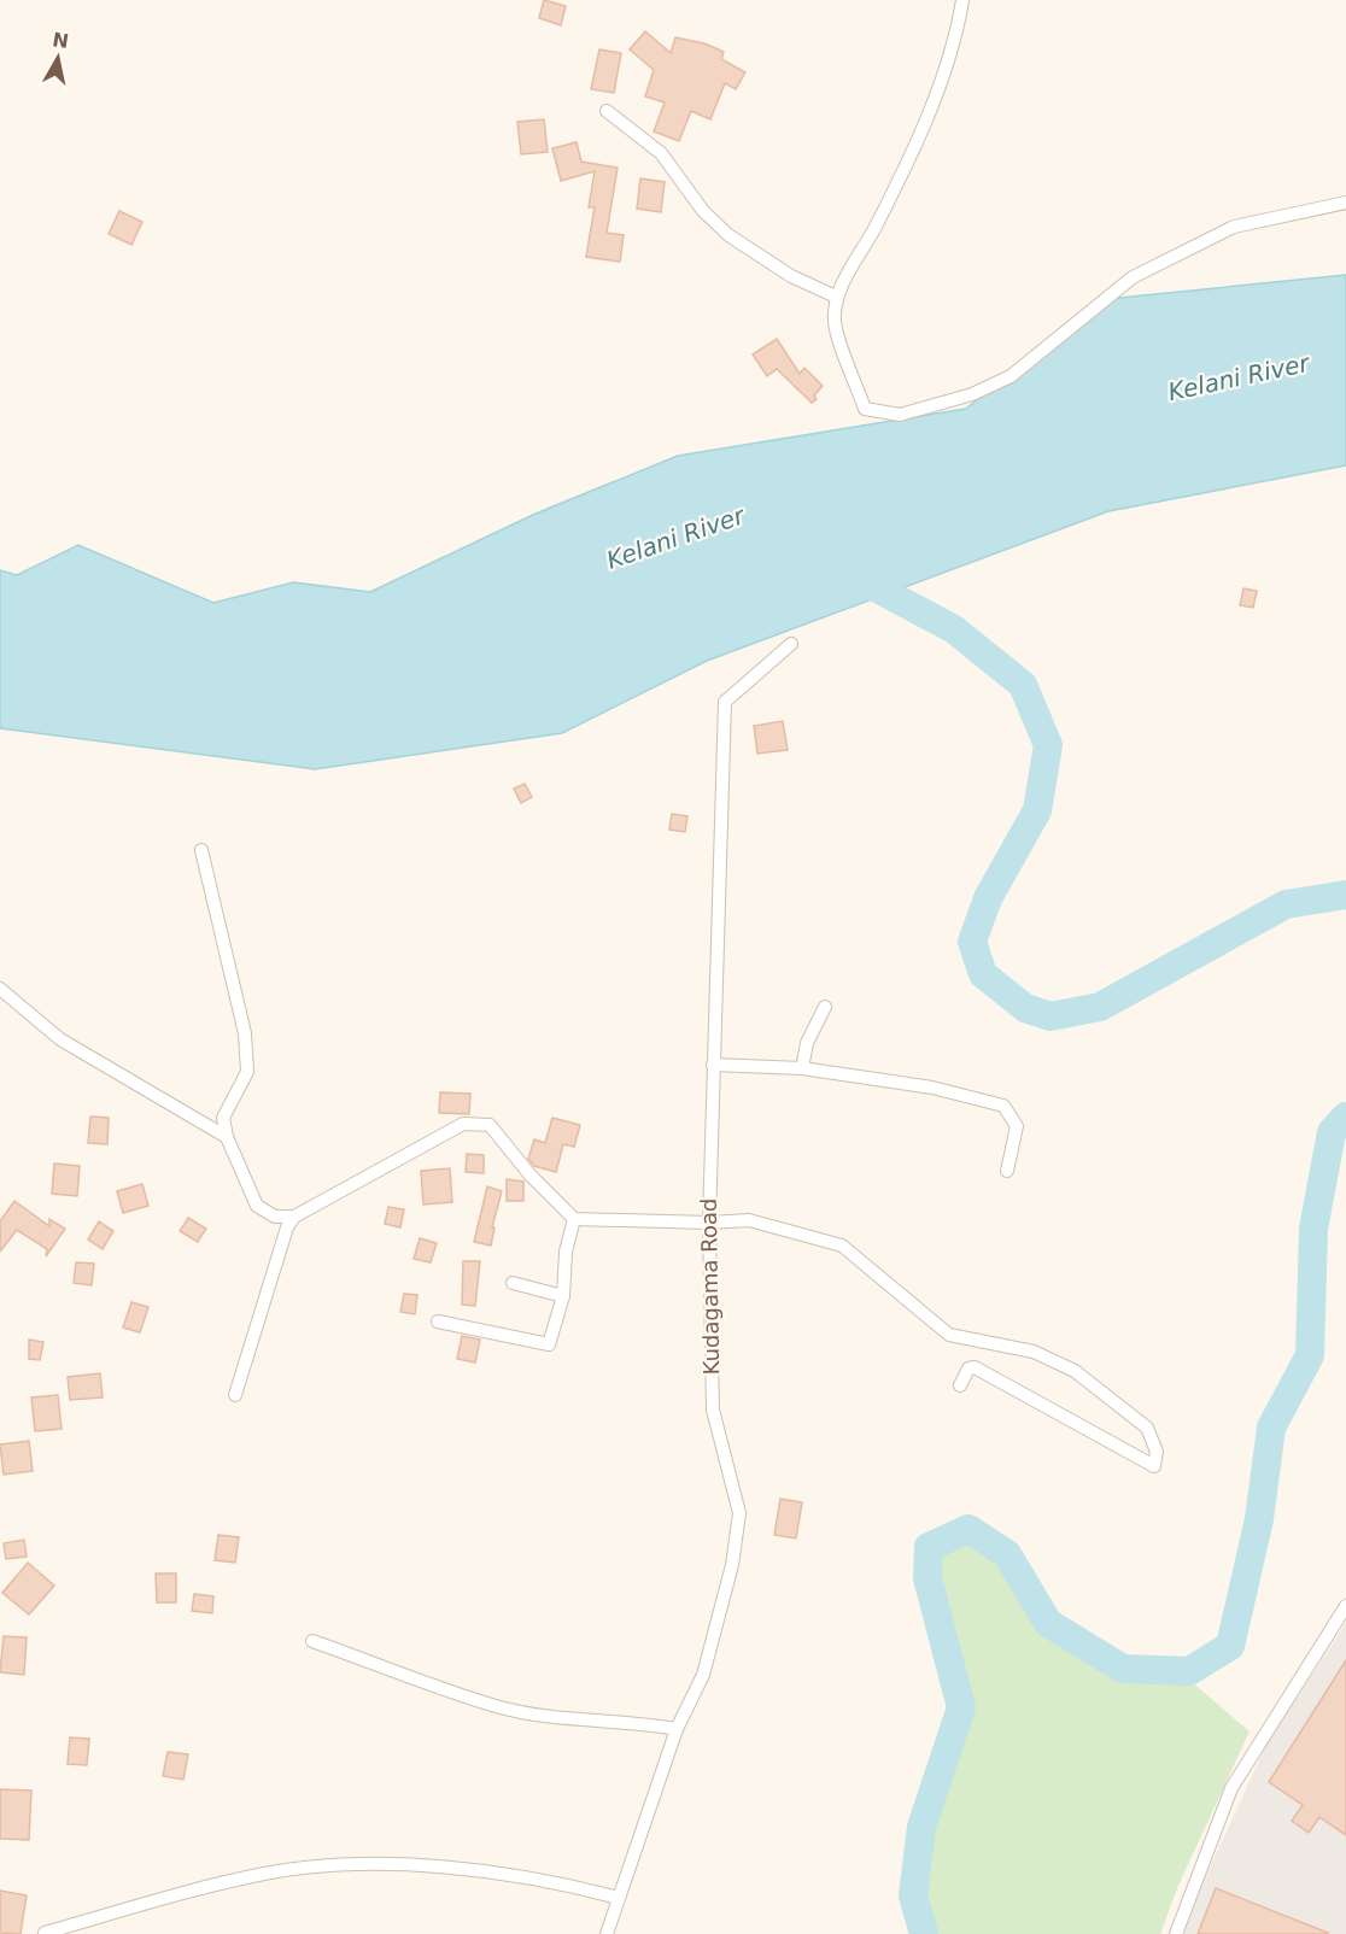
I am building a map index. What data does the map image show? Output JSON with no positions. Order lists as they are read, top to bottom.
{
  "streets": {
    "street": ["Kudagama Road"]
  },
  "water": ["Kelani River"],
  "north": "top"
}
